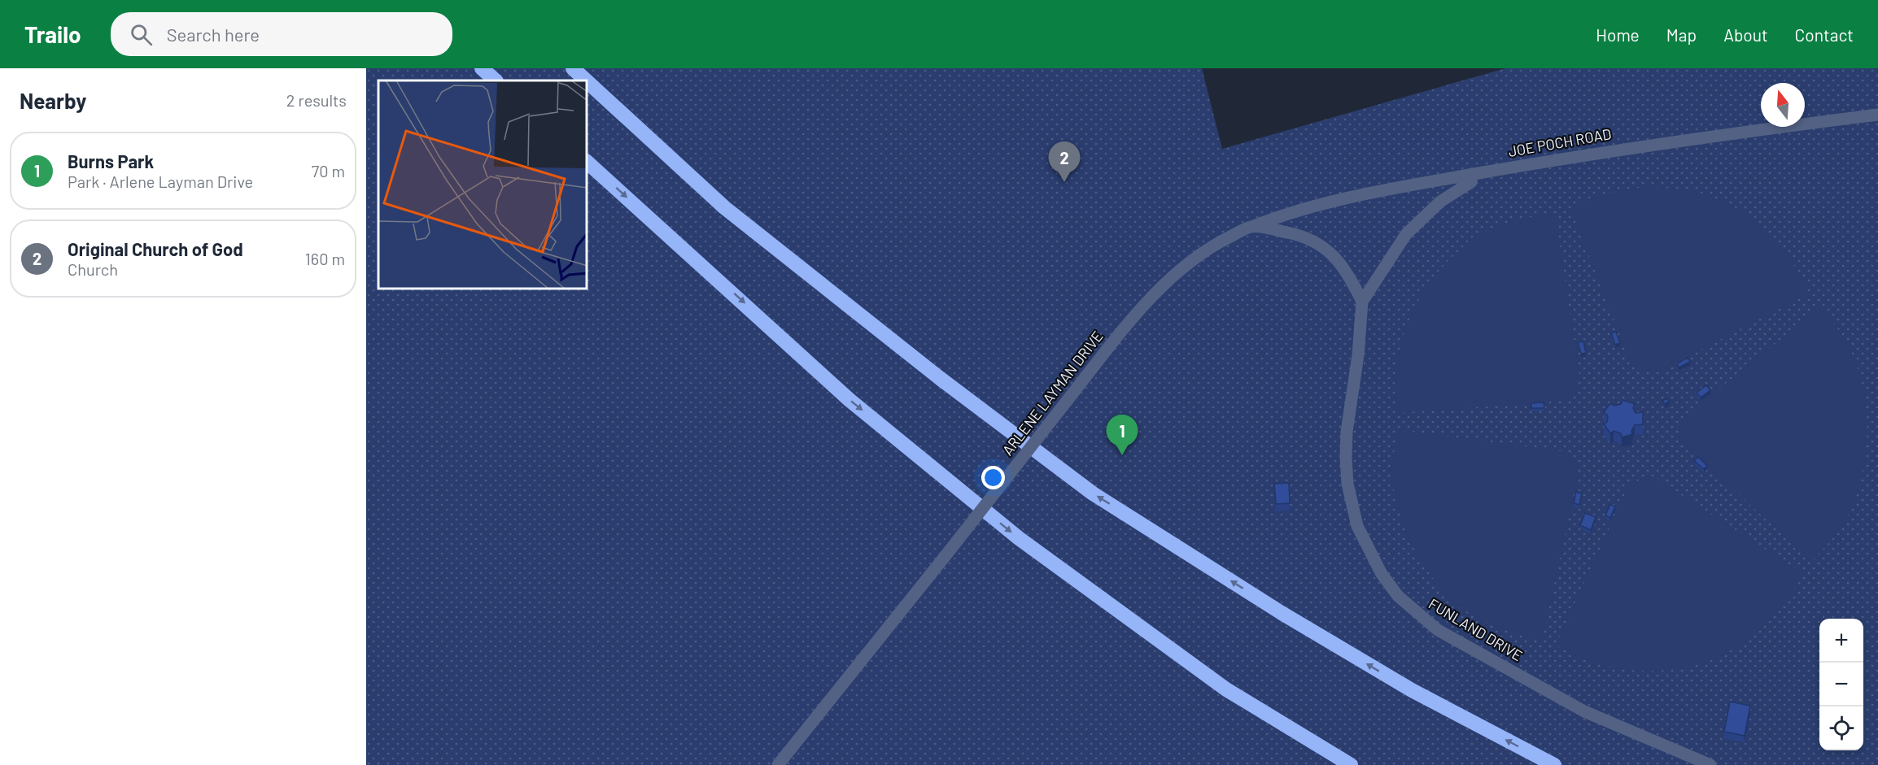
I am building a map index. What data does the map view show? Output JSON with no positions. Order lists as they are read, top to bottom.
{
  "streets": {
    "street": ["JOE POCH ROAD", "ARLENE LAYMAN DRIVE", "FUNLAND DRIVE"]
  },
  "crossings": [
    ["JOE POCH ROAD", "ARLENE LAYMAN DRIVE"],
    ["JOE POCH ROAD", "FUNLAND DRIVE"]
  ],
  "north": "top",
  "page": {
    "header": "Trailo",
    "search": "Search here",
    "nav": [
      "Home",
      "Map",
      "About",
      "Contact"
    ],
    "heading": ["Nearby", "2 results"],
    "list": [
      {
        "mark": "1",
        "name": "Burns Park",
        "note": "Park · Arlene Layman Drive",
        "value": "70 m"
      },
      {
        "mark": "2",
        "name": "Original Church of God",
        "note": "Church",
        "value": "160 m"
      }
    ],
    "pins": ["2", "1"],
    "map_buttons": ["+", "−"]
  }
}
